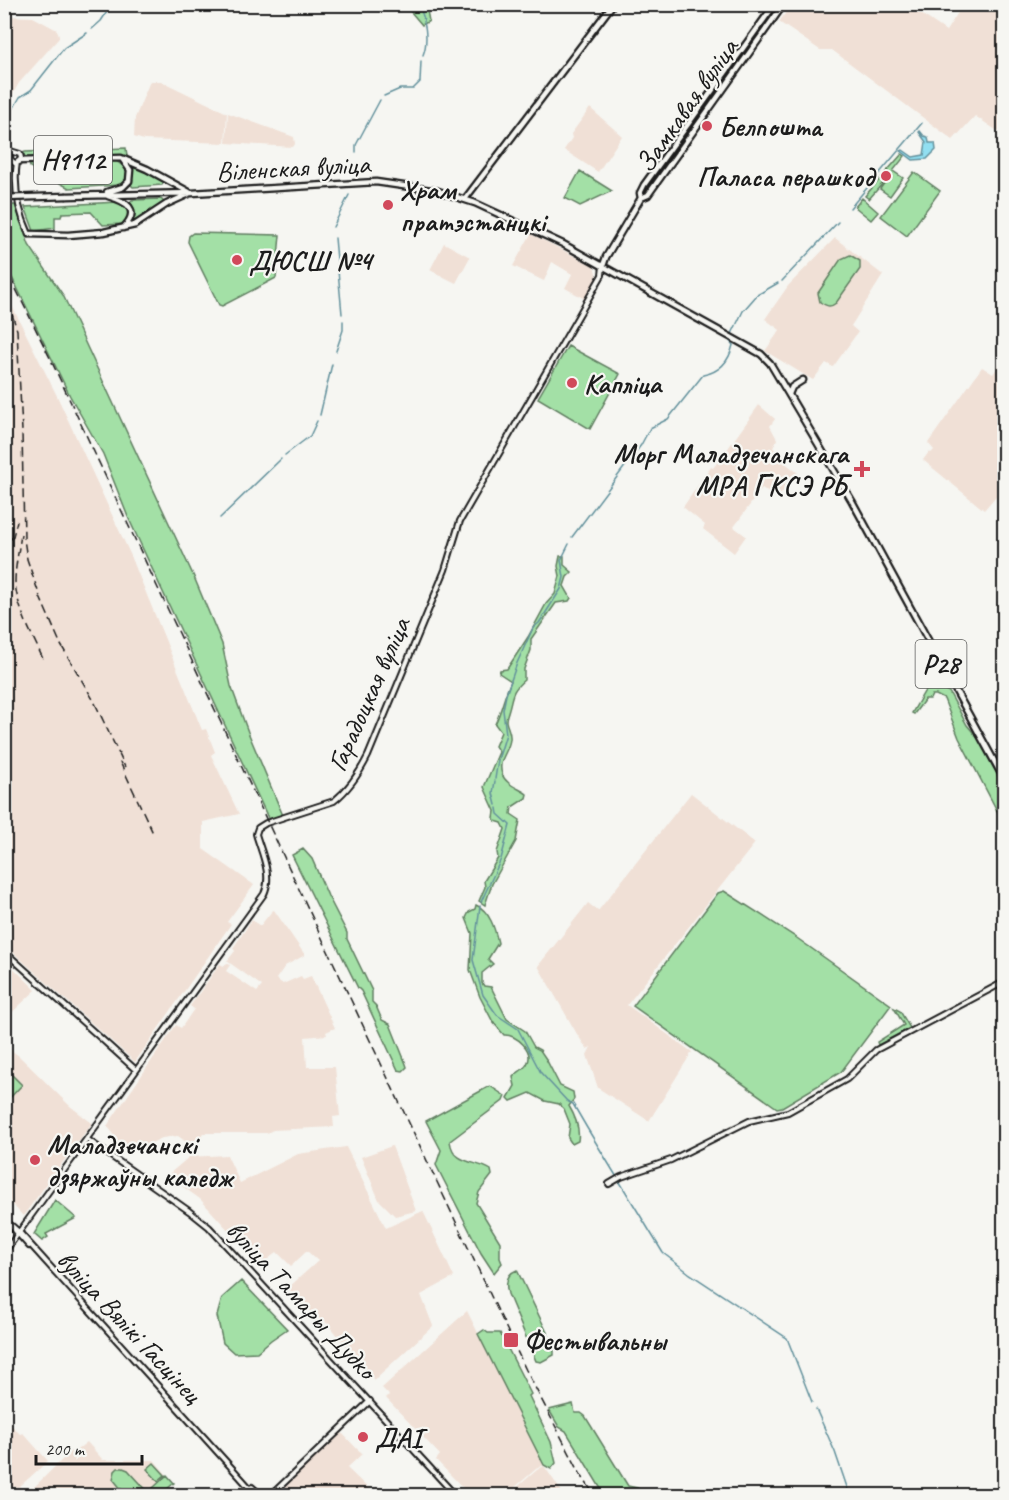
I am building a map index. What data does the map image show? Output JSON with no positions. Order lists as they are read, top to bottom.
{
  "streets": {
    "main road": [
      "Замкавая вуліца",
      "Н9112",
      "Віленская вуліца",
      "Р28"
    ],
    "street": ["Гарадоцкая вуліца", "вуліца Тамары Дудко", "вуліца Вялікі Гасцінец"]
  },
  "crossings": [
    ["Замкавая вуліца", "Віленская вуліца"],
    ["Замкавая вуліца", "Р28"],
    ["Замкавая вуліца", "Гарадоцкая вуліца"],
    ["Н9112", "Віленская вуліца"],
    ["Віленская вуліца", "Р28"],
    ["Віленская вуліца", "Гарадоцкая вуліца"],
    ["Р28", "Гарадоцкая вуліца"],
    ["Гарадоцкая вуліца", "вуліца Тамары Дудко"],
    ["Гарадоцкая вуліца", "вуліца Вялікі Гасцінец"]
  ],
  "places": {
    "other": [
      "Белпошта",
      "Паласа перашкод",
      "Храм пратэстанцкі",
      "ДЮСШ №4",
      "Капліца",
      "Маладзечанскі дзяржаўны каледж",
      "ДАІ"
    ],
    "health": ["Морг Маладзечанскага МРА ГКСЭ РБ"],
    "transit": ["Фестывальны"]
  },
  "scale_bar": "200 m"
}
